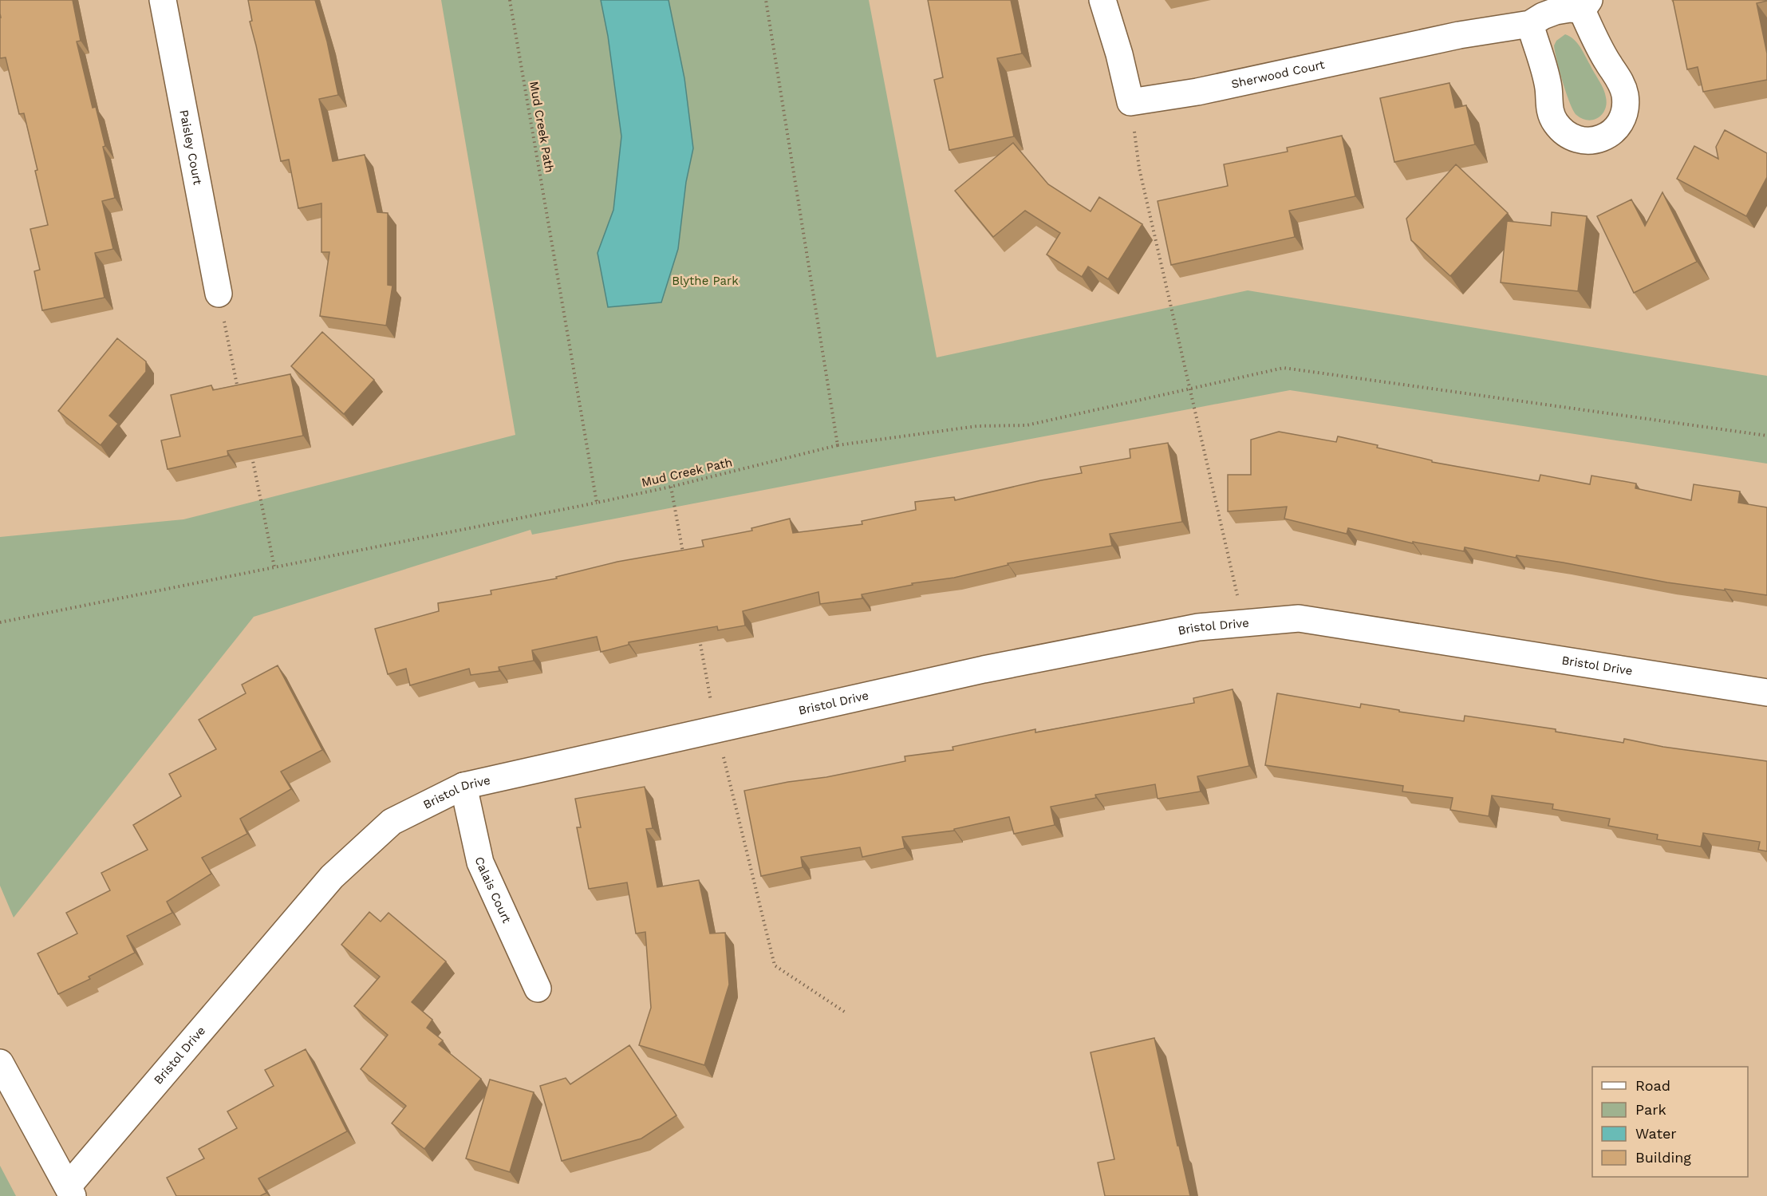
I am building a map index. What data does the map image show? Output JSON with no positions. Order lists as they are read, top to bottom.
{
  "streets": {
    "street": [
      "Sherwood Court",
      "Paisley Court",
      "Bristol Drive",
      "Calais Court"
    ],
    "path": ["Mud Creek Path"]
  },
  "crossings": [
    ["Bristol Drive", "Calais Court"]
  ],
  "parks": ["Blythe Park"],
  "legend": [
    "Road",
    "Park",
    "Water",
    "Building"
  ]
}
